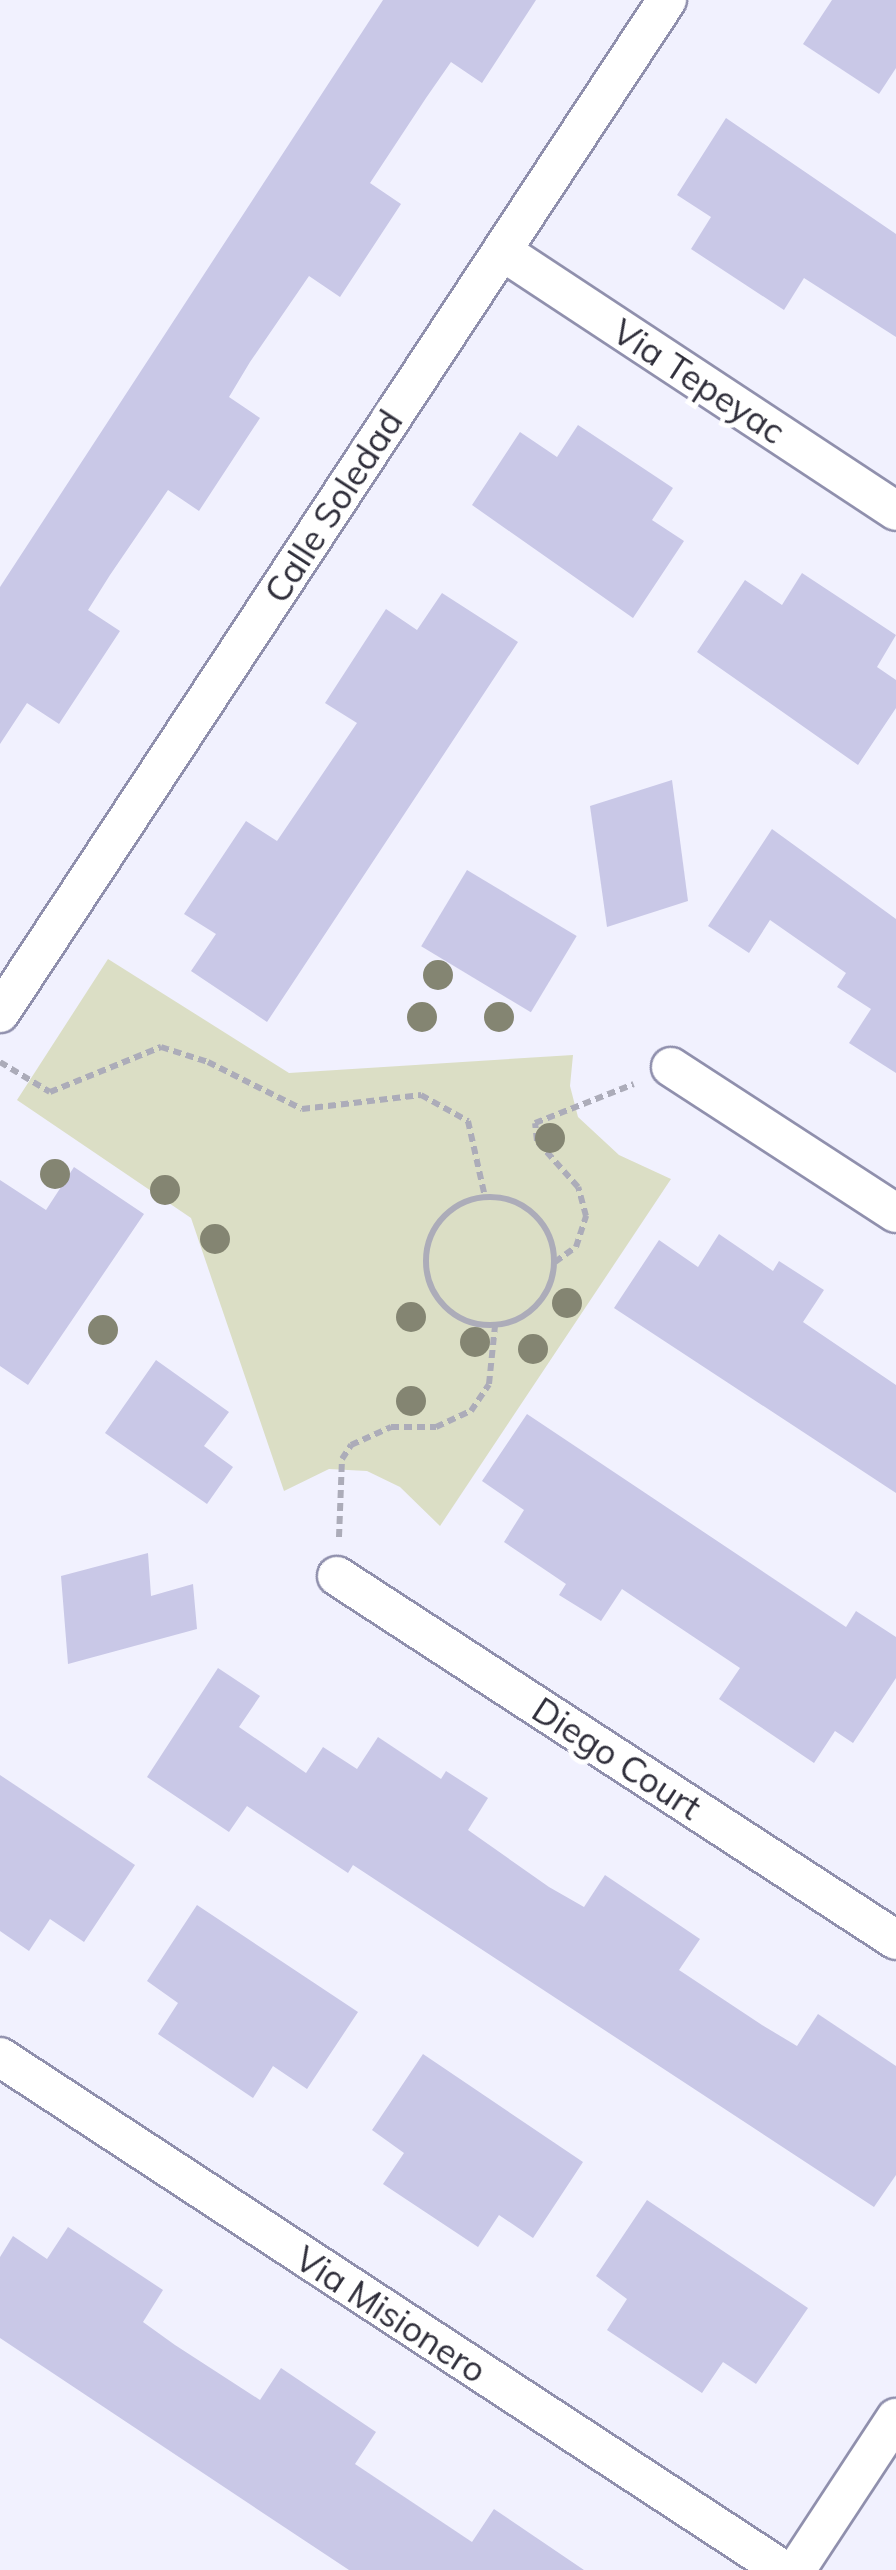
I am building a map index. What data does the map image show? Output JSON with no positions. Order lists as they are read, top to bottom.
{
  "streets": {
    "street": [
      "Via Tepeyac",
      "Calle Soledad",
      "Diego Court",
      "Via Misionero"
    ]
  },
  "crossings": [
    ["Via Tepeyac", "Calle Soledad"]
  ]
}
